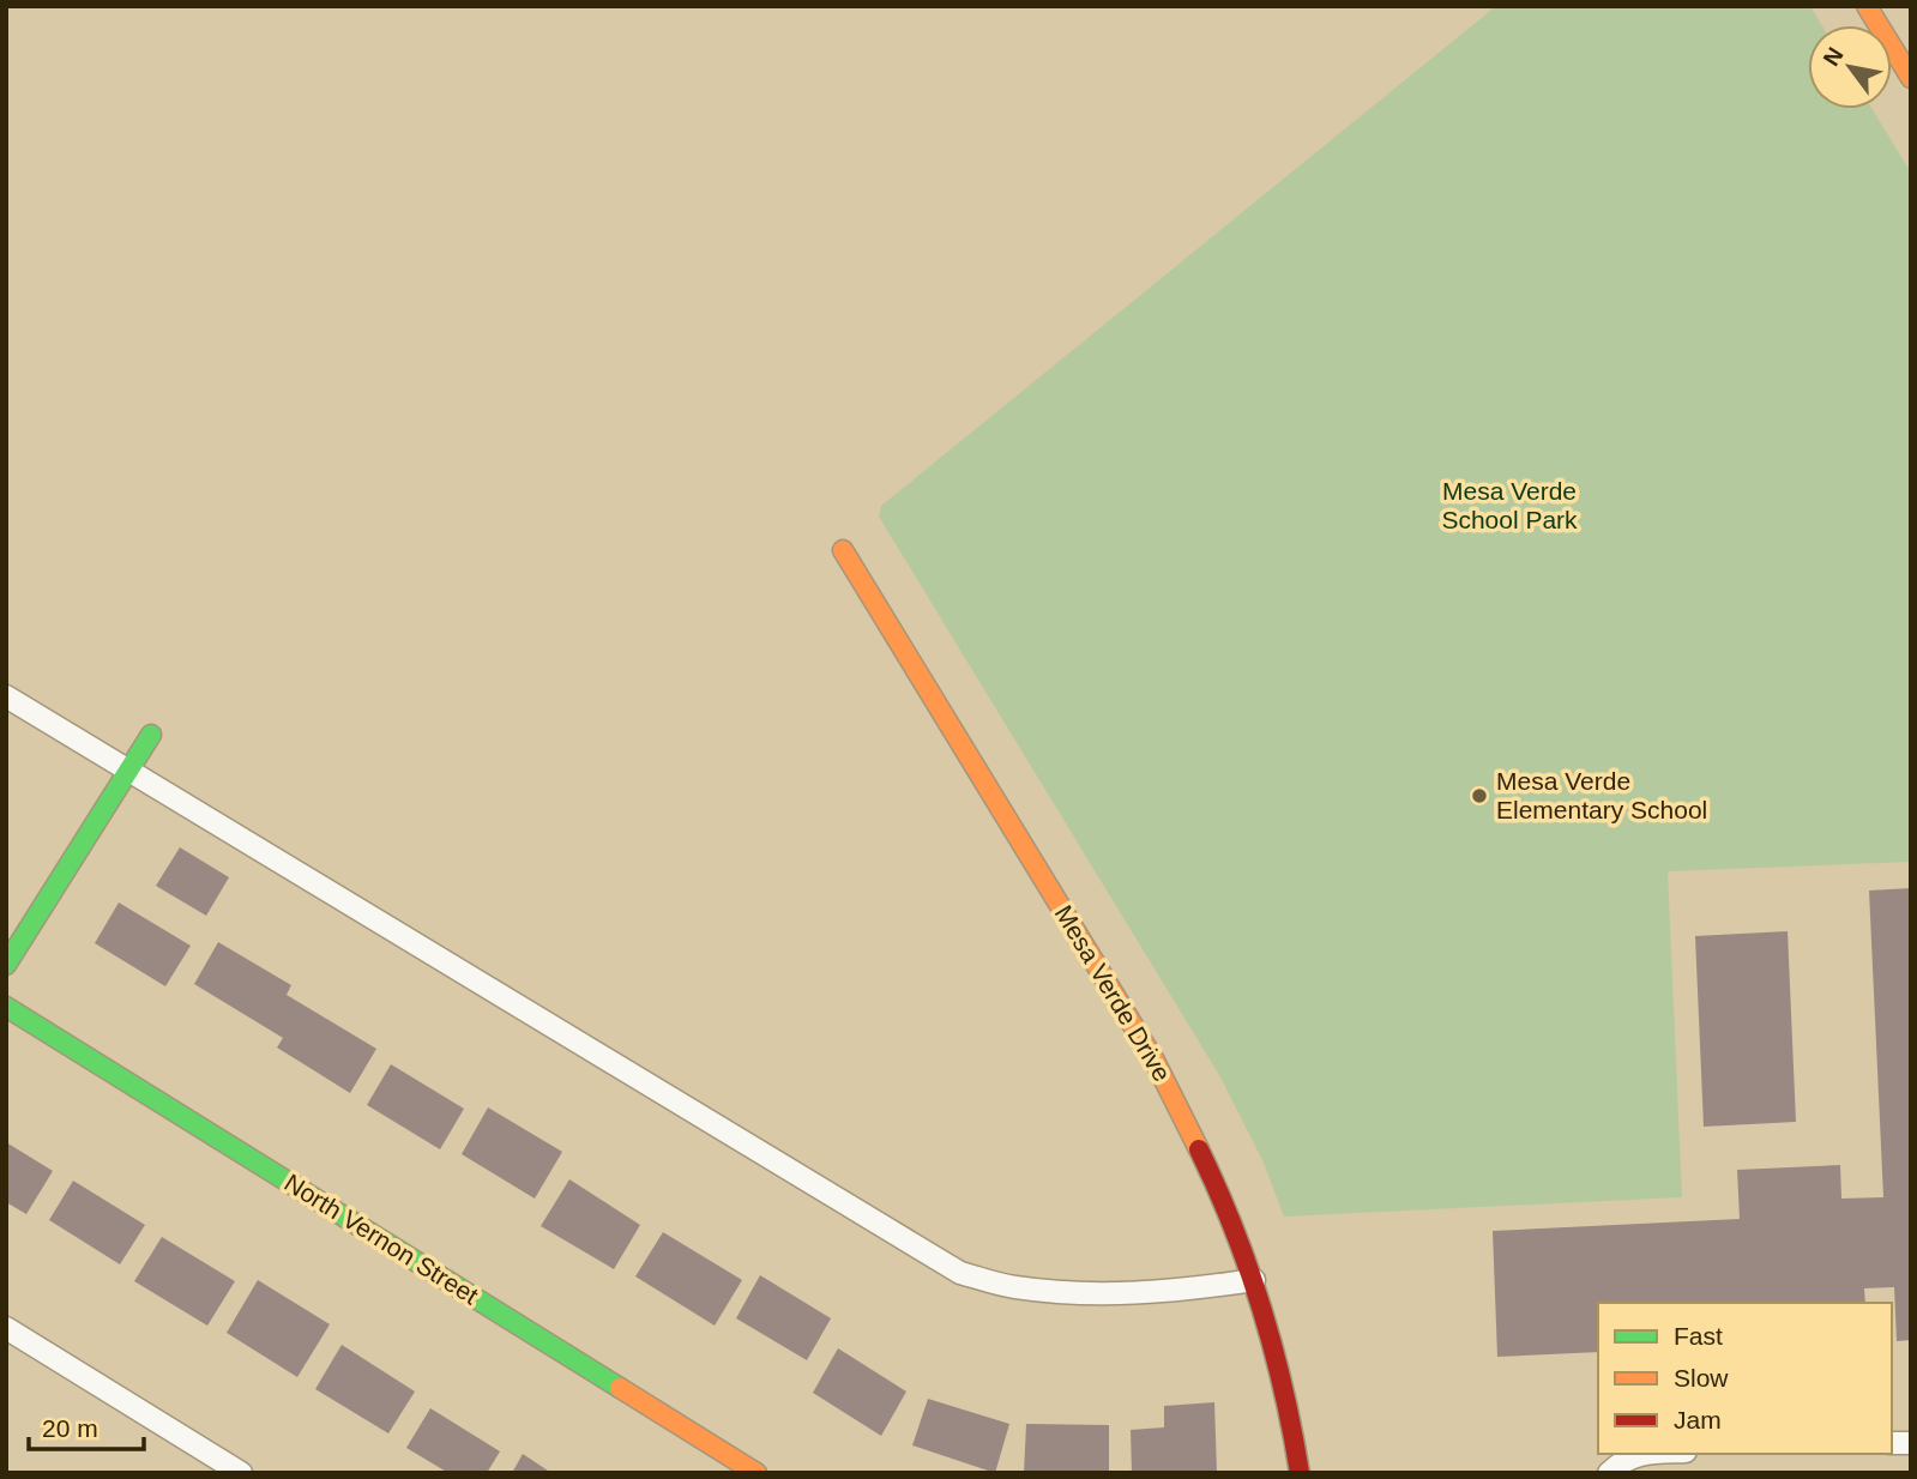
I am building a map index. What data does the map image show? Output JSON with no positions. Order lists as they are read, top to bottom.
{
  "streets": {
    "street": ["Mesa Verde Drive", "North Vernon Street"]
  },
  "parks": ["Mesa Verde School Park"],
  "places": ["Mesa Verde Elementary School"],
  "legend": ["Fast", "Slow", "Jam"],
  "scale_bar": "20 m",
  "north": "top left"
}
